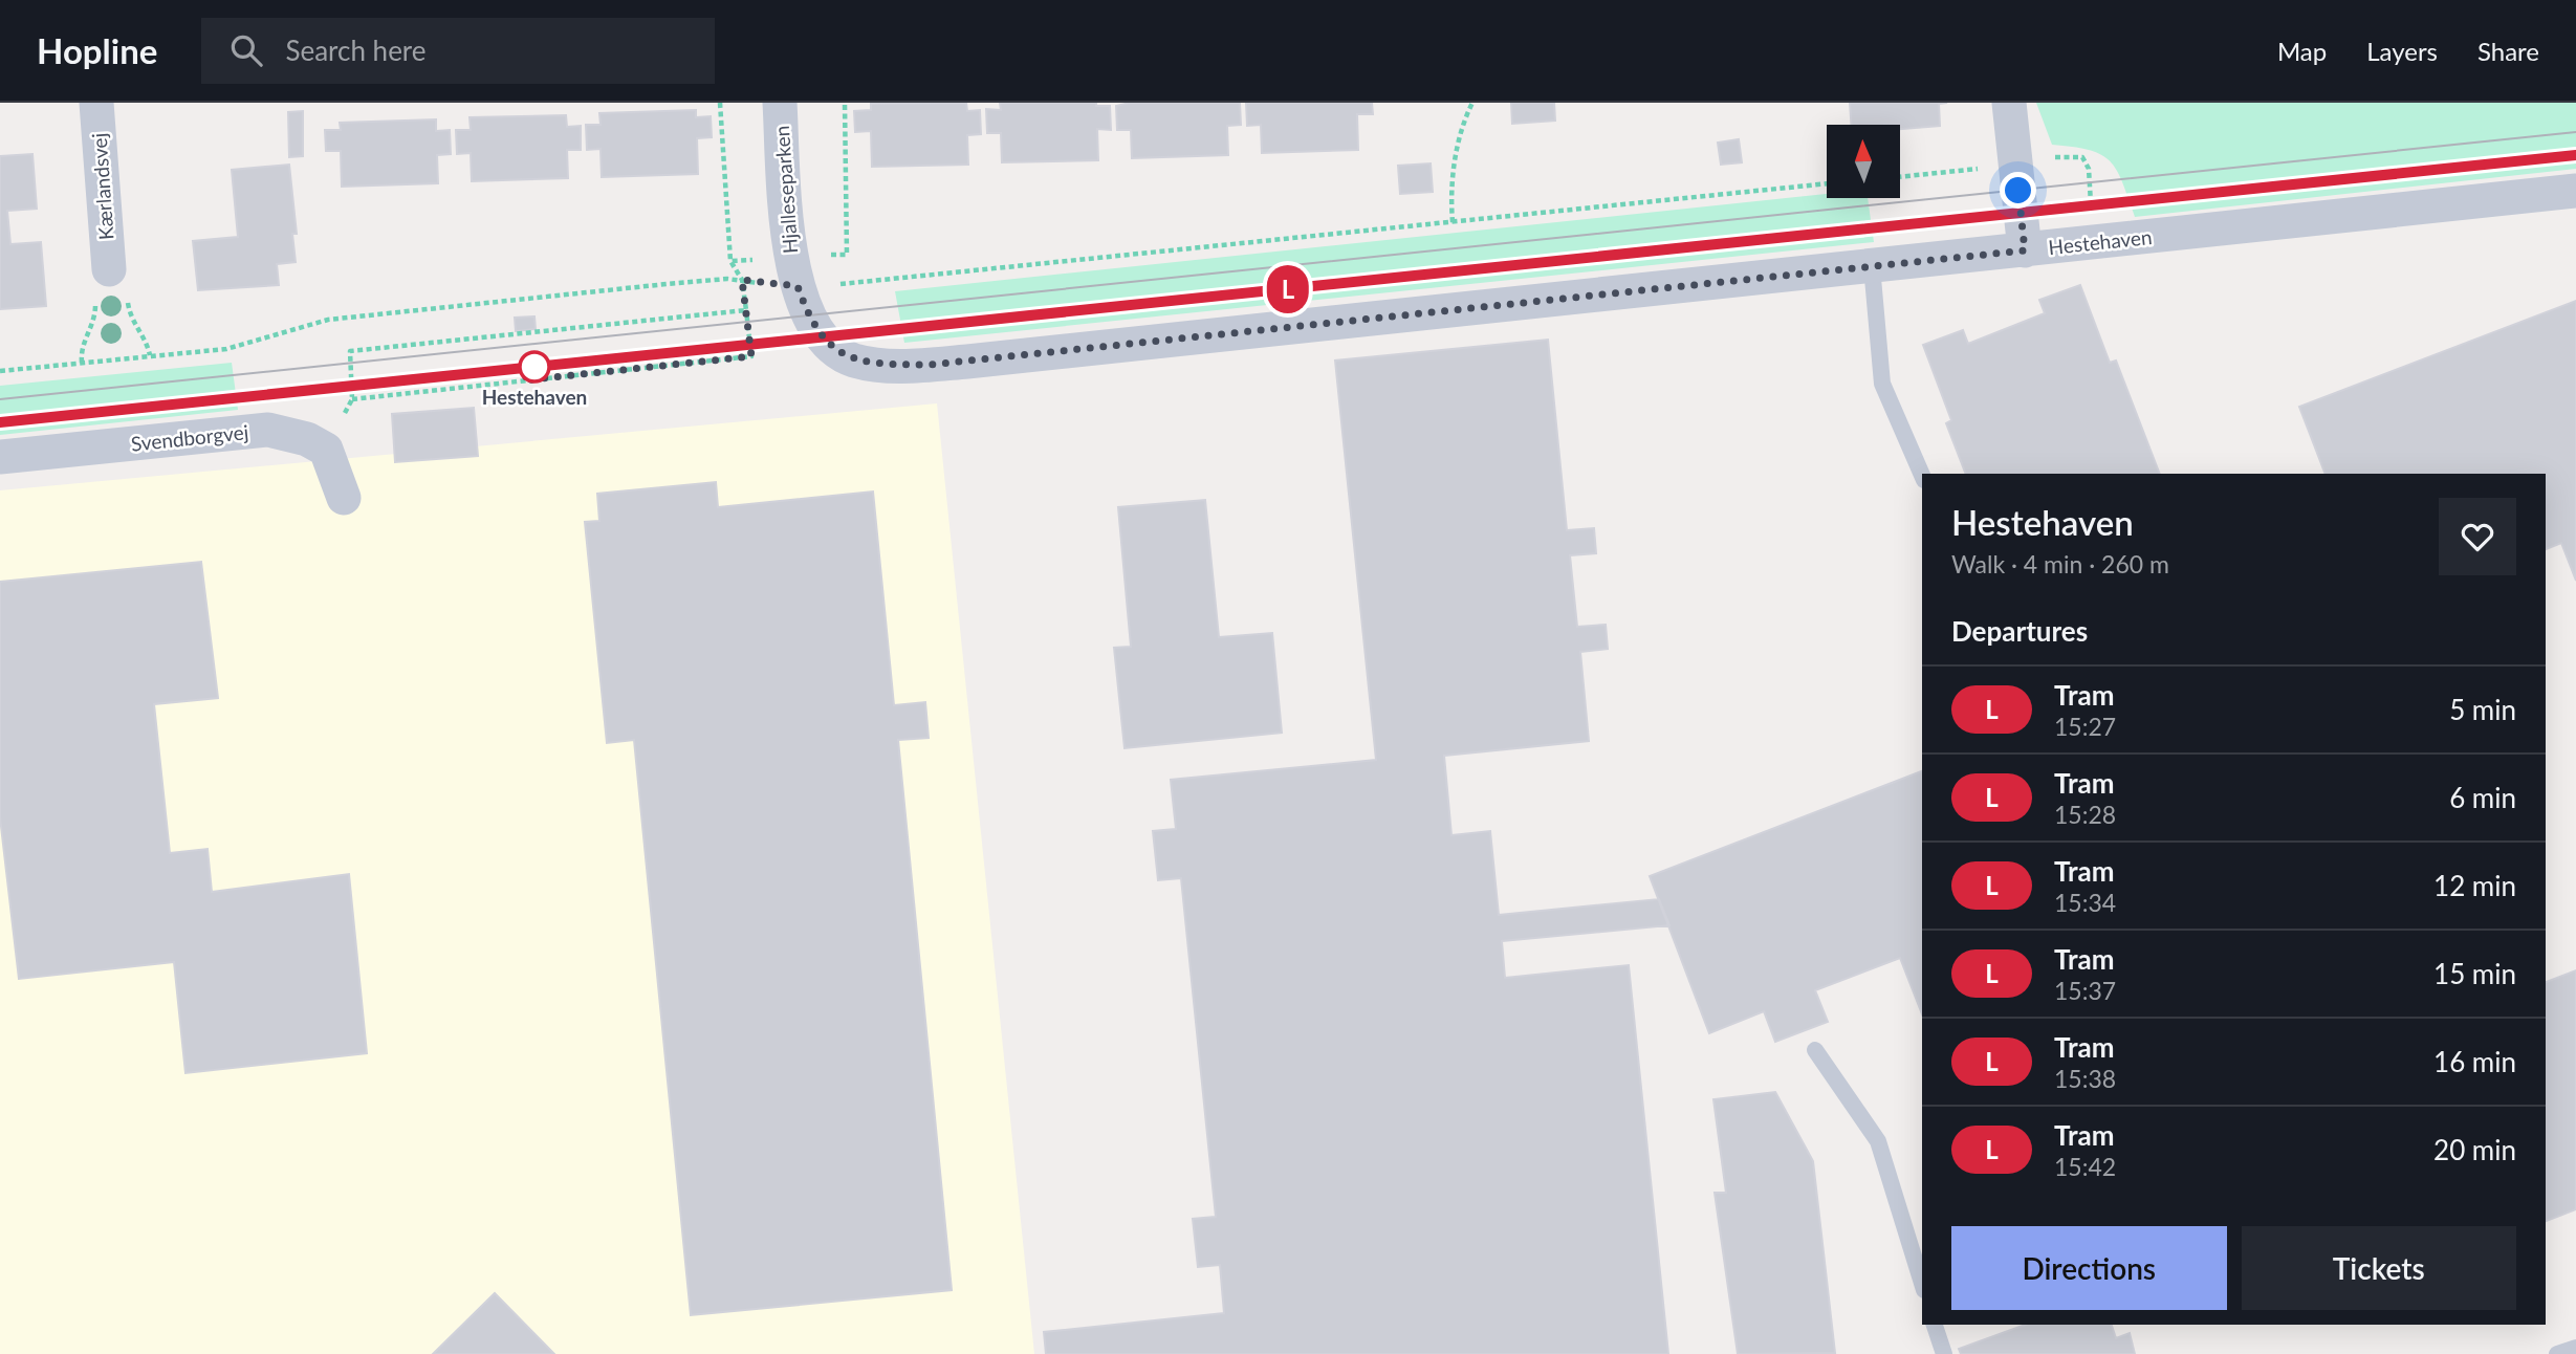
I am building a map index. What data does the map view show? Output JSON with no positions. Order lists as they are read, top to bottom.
{
  "streets": {
    "street": [
      "Kærlandsvej",
      "Hjalleseparken",
      "Hestehaven",
      "Svendborgvej"
    ]
  },
  "crossings": [
    ["Hjalleseparken", "Hestehaven"]
  ],
  "places": ["Hestehaven"],
  "lines": ["tram line L"],
  "north": "top",
  "page": {
    "header": "Hopline",
    "search": "Search here",
    "nav": ["Map", "Layers", "Share"],
    "on_map": "L",
    "heading": [
      ["Hestehaven", "Walk · 4 min · 260 m"],
      "Departures"
    ],
    "list": [
      {
        "mark": "L",
        "name": "Tram",
        "note": "15:27",
        "value": "5 min"
      },
      {
        "mark": "L",
        "name": "Tram",
        "note": "15:28",
        "value": "6 min"
      },
      {
        "mark": "L",
        "name": "Tram",
        "note": "15:34",
        "value": "12 min"
      },
      {
        "mark": "L",
        "name": "Tram",
        "note": "15:37",
        "value": "15 min"
      },
      {
        "mark": "L",
        "name": "Tram",
        "note": "15:38",
        "value": "16 min"
      },
      {
        "mark": "L",
        "name": "Tram",
        "note": "15:42",
        "value": "20 min"
      }
    ],
    "buttons": ["Directions", "Tickets"]
  }
}
